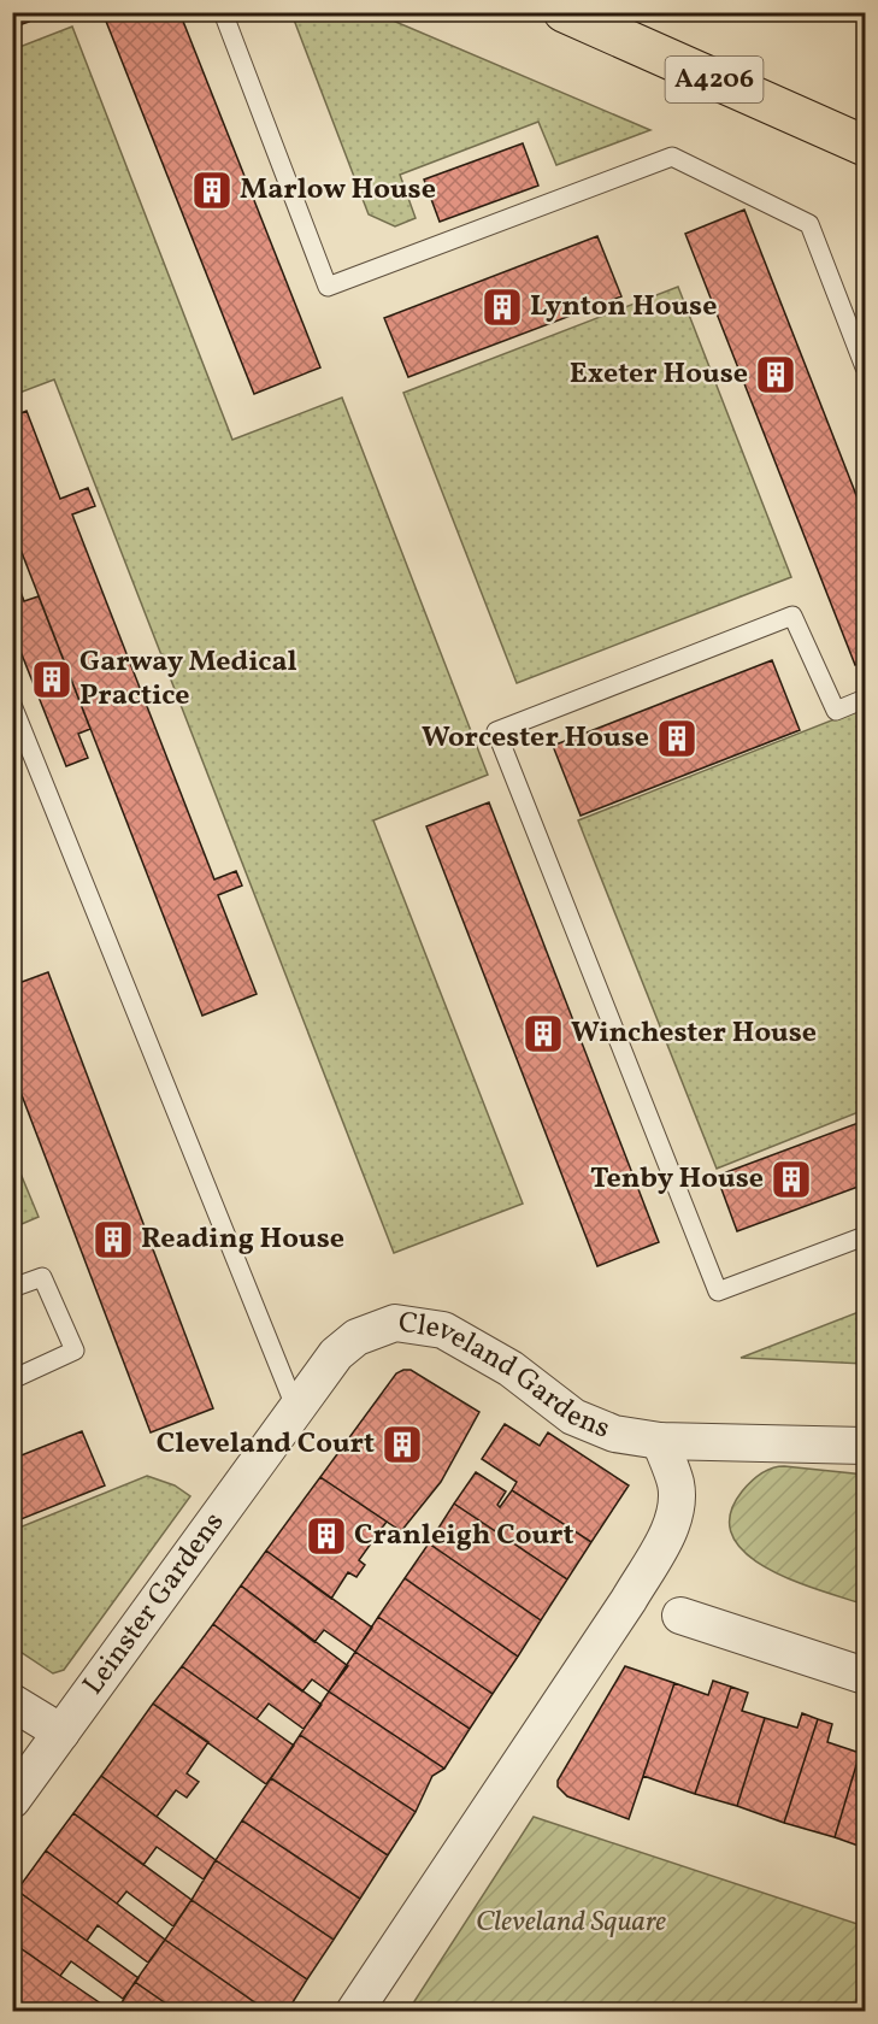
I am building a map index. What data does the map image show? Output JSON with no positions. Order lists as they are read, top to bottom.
{
  "streets": {
    "main road": ["A4206"],
    "street": ["Cleveland Gardens", "Leinster Gardens"]
  },
  "crossings": [
    ["Cleveland Gardens", "Leinster Gardens"]
  ],
  "parks": ["Cleveland Square"],
  "places": {
    "building": [
      "Marlow House",
      "Lynton House",
      "Exeter House",
      "Garway Medical Practice",
      "Worcester House",
      "Winchester House",
      "Tenby House",
      "Reading House",
      "Cleveland Court",
      "Cranleigh Court"
    ]
  }
}
